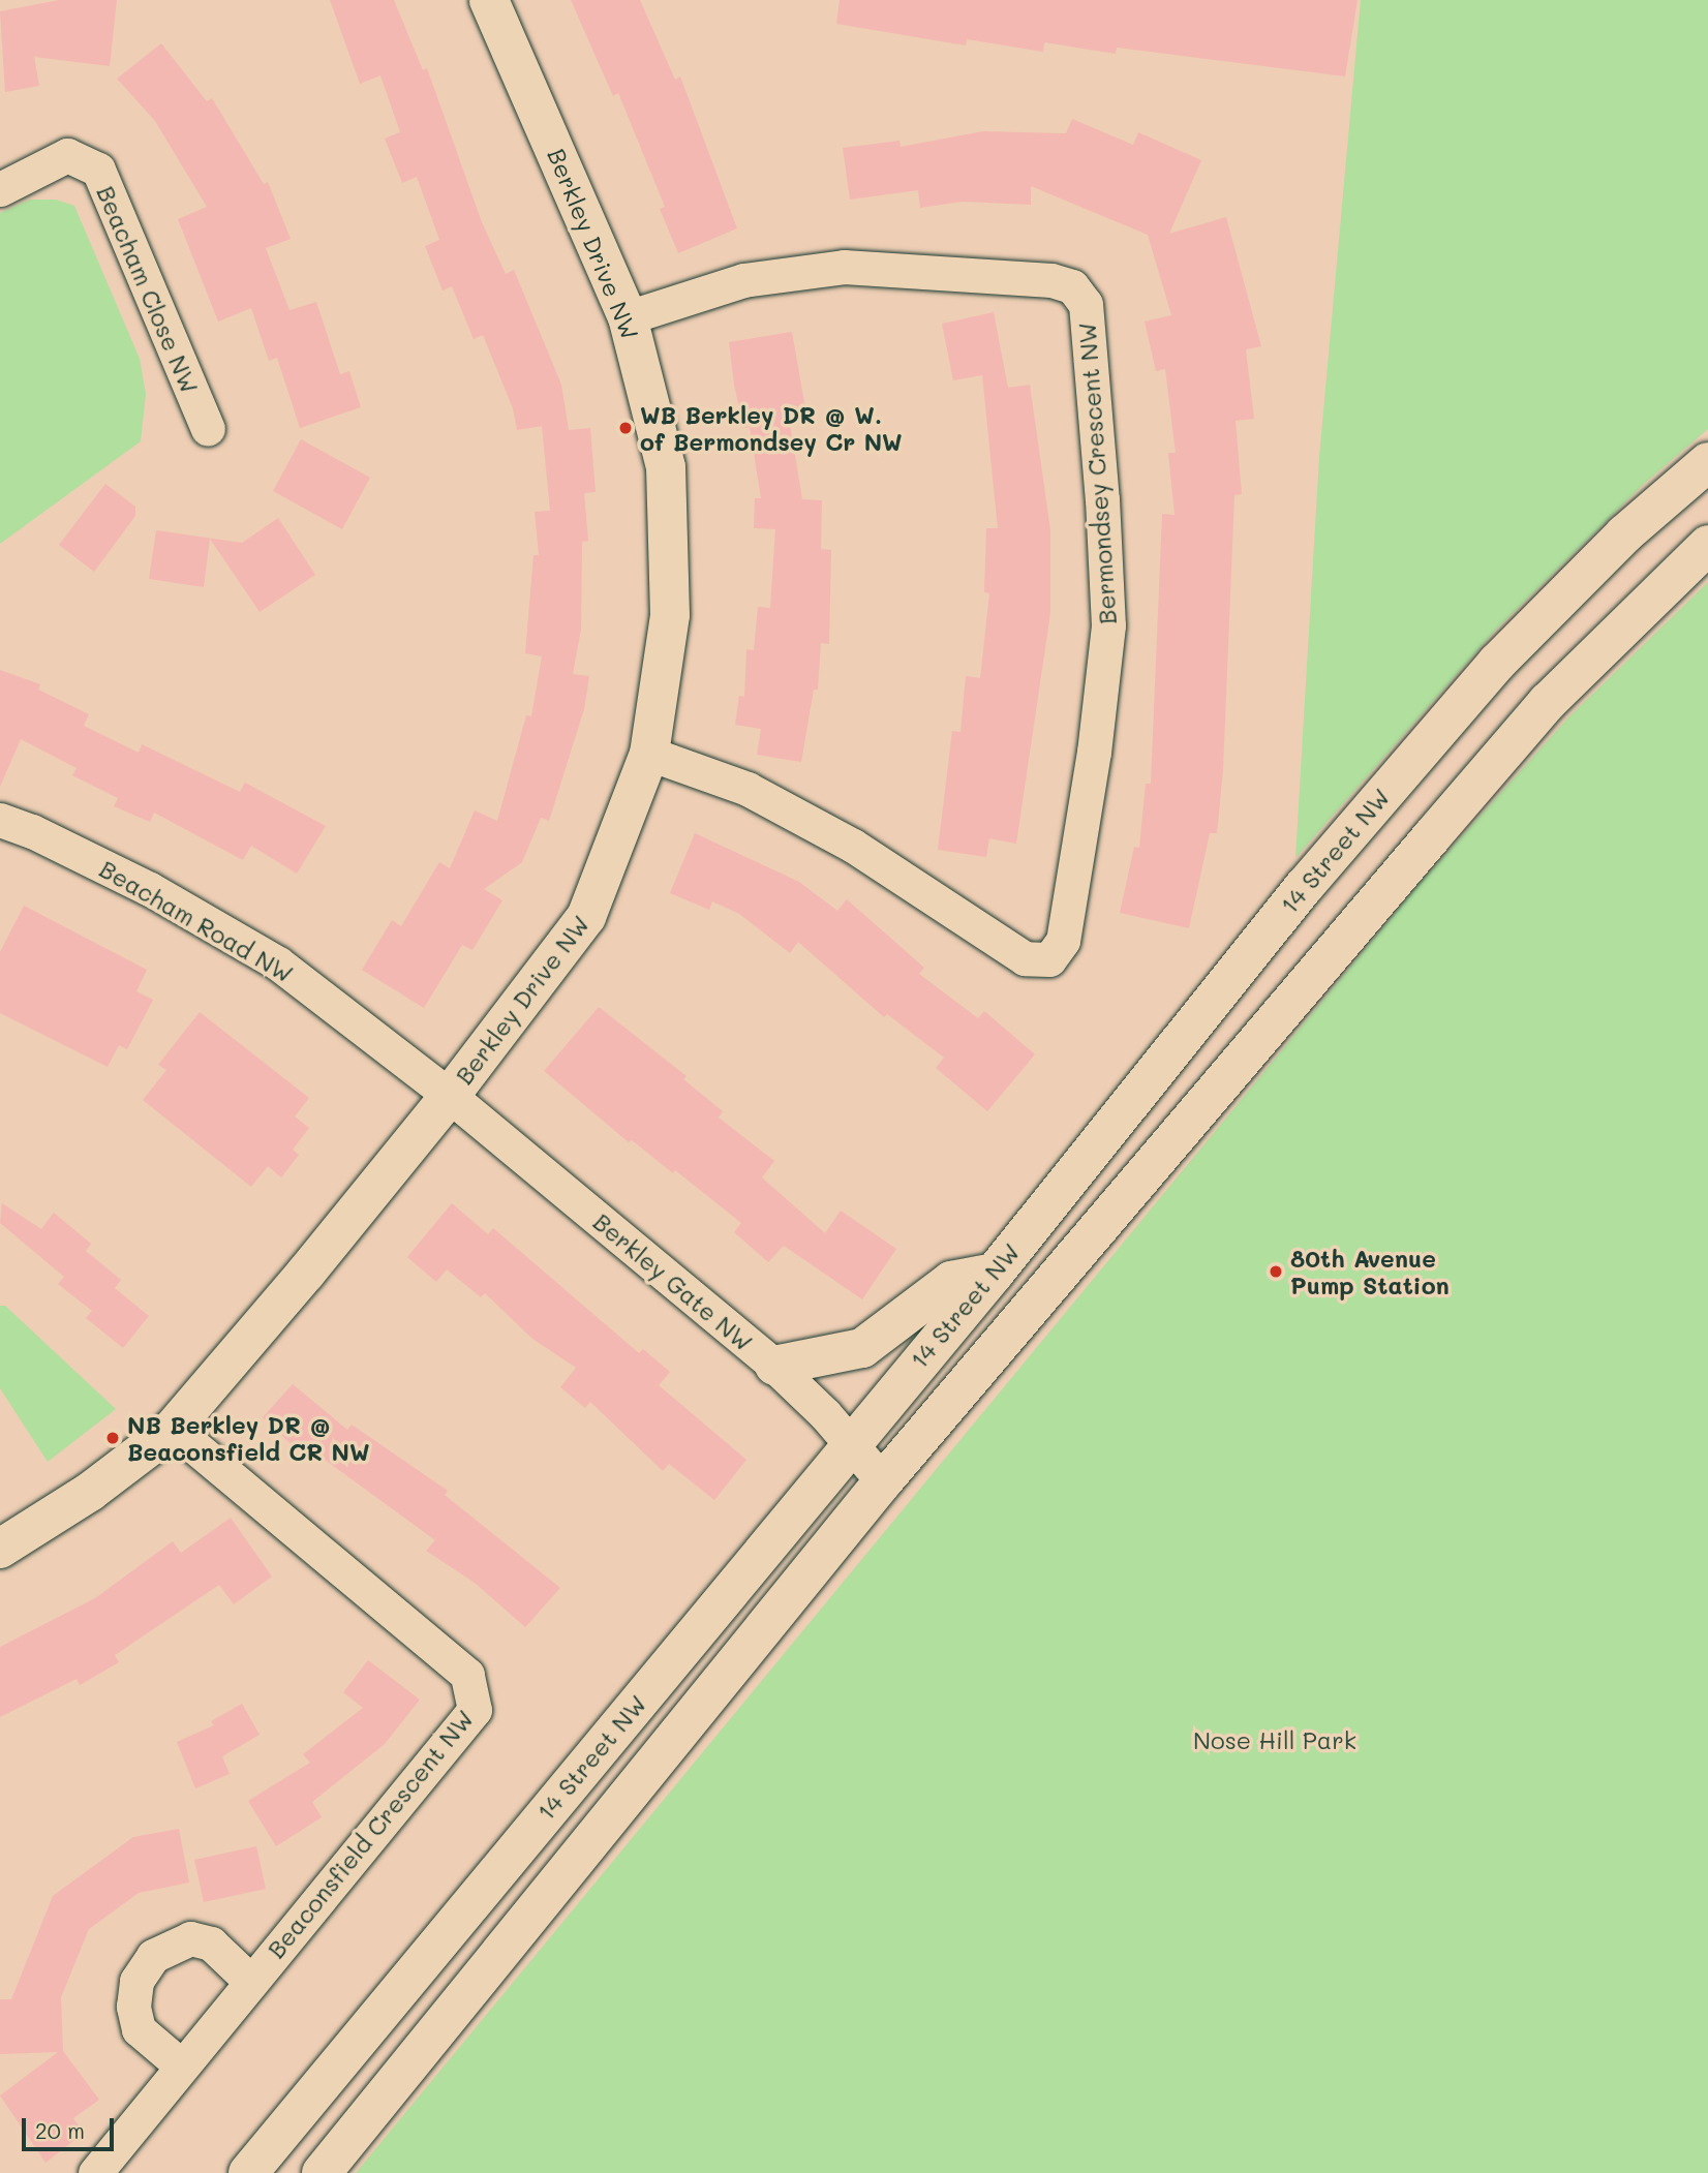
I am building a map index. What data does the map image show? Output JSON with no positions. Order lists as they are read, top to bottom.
{
  "streets": {
    "main road": ["Berkley Drive NW", "14 Street NW"],
    "street": [
      "Beacham Close NW",
      "Bermondsey Crescent NW",
      "Beacham Road NW",
      "Berkley Gate NW",
      "Beaconsfield Crescent NW"
    ]
  },
  "crossings": [
    ["Berkley Drive NW", "Bermondsey Crescent NW"],
    ["Berkley Drive NW", "Beacham Road NW"],
    ["Berkley Drive NW", "Berkley Gate NW"],
    ["Berkley Drive NW", "Beaconsfield Crescent NW"],
    ["14 Street NW", "Berkley Gate NW"],
    ["Beacham Road NW", "Berkley Gate NW"]
  ],
  "parks": ["Nose Hill Park"],
  "places": ["WB Berkley DR @ W. of Bermondsey Cr NW", "80th Avenue Pump Station", "NB Berkley DR @ Beaconsfield CR NW"],
  "scale_bar": "20 m"
}
